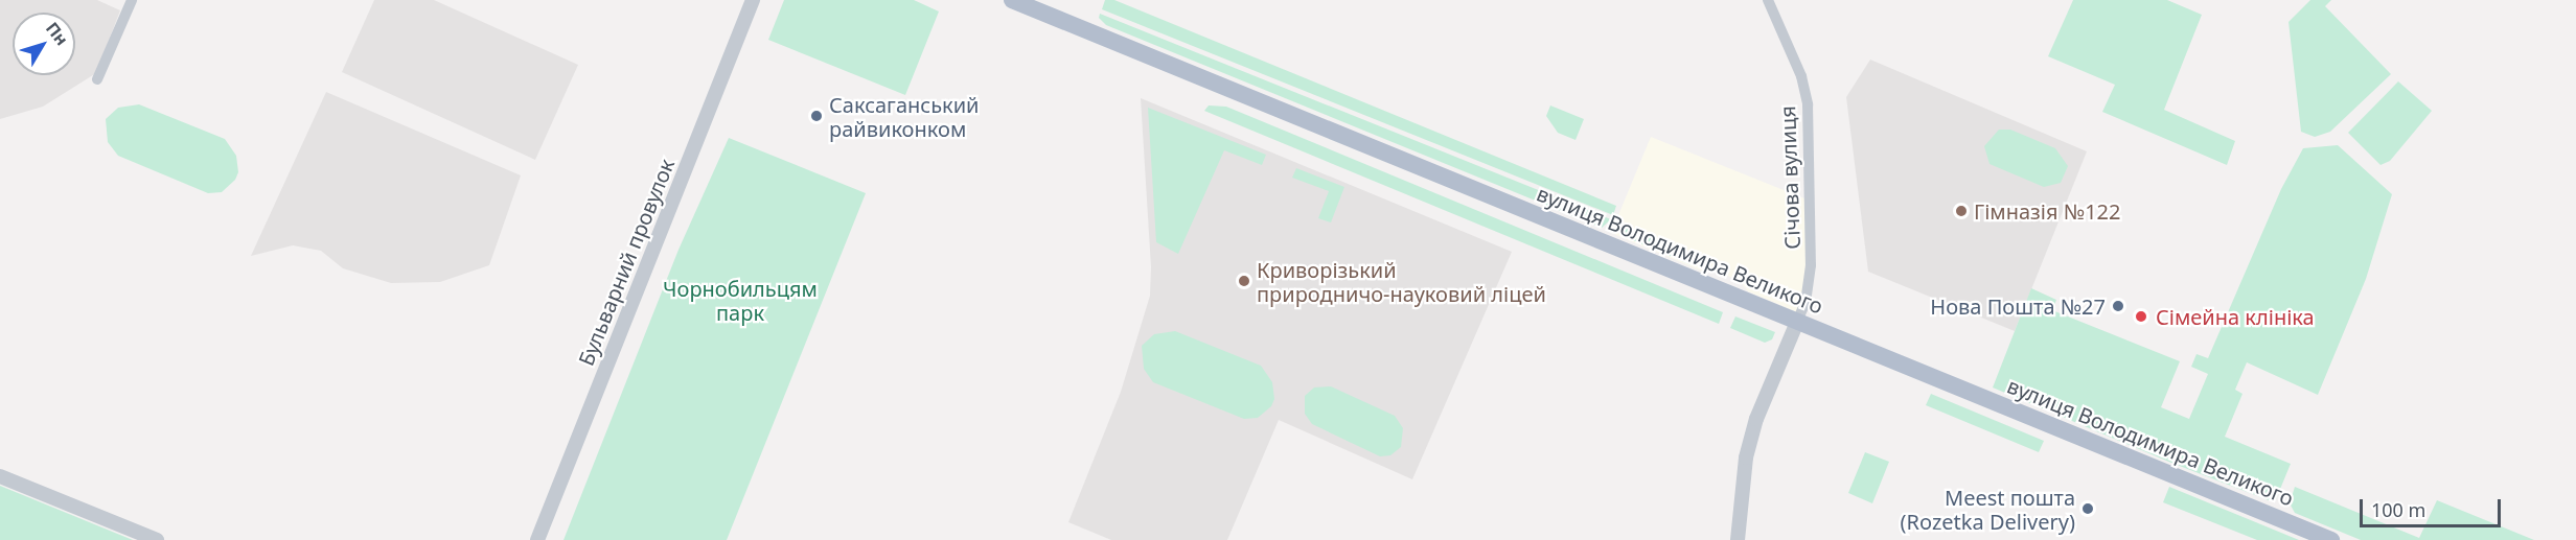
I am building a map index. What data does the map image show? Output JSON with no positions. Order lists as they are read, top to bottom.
{
  "streets": {
    "main road": ["вулиця Володимира Великого"],
    "street": ["Січова вулиця", "Бульварний провулок"]
  },
  "crossings": [
    ["Січова вулиця", "вулиця Володимира Великого"]
  ],
  "parks": ["Чорнобильцям парк"],
  "places": [
    "Саксаганський райвиконком",
    "Гімназія №122",
    "Криворізький природничо-науковий ліцей",
    "Нова Пошта №27",
    "Сімейна клініка",
    "Meest пошта (Rozetka Delivery)"
  ],
  "scale_bar": "100 m",
  "north": "top right"
}
